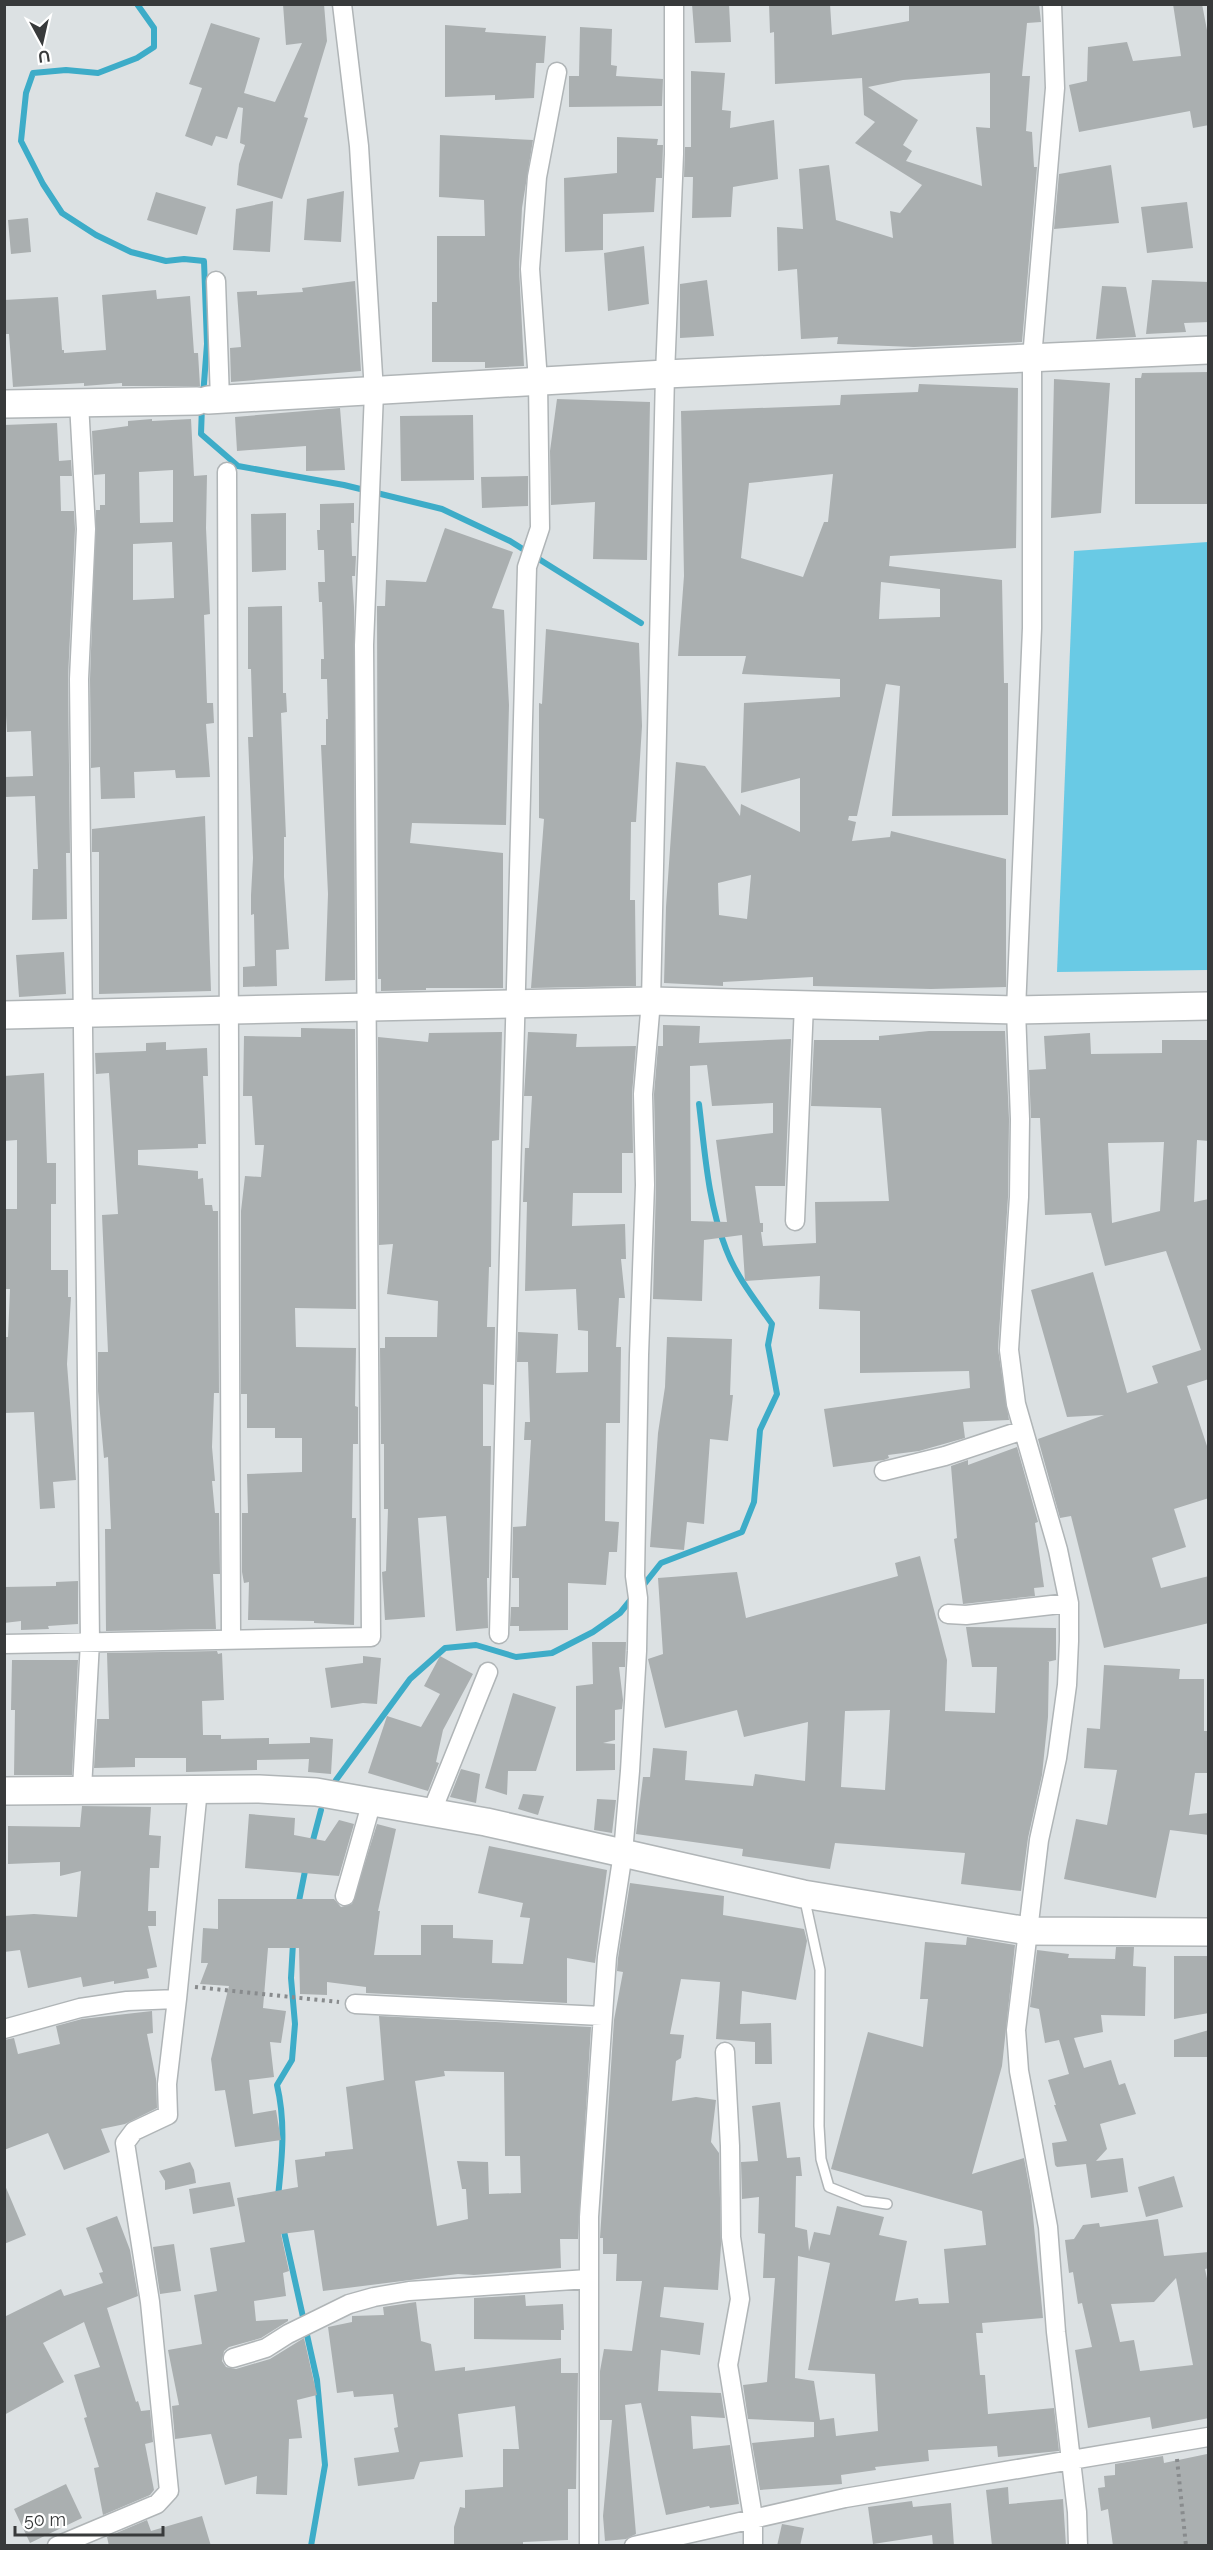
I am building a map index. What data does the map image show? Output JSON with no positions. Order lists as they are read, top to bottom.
{
  "scale_bar": "50 m",
  "north": "bottom"
}
